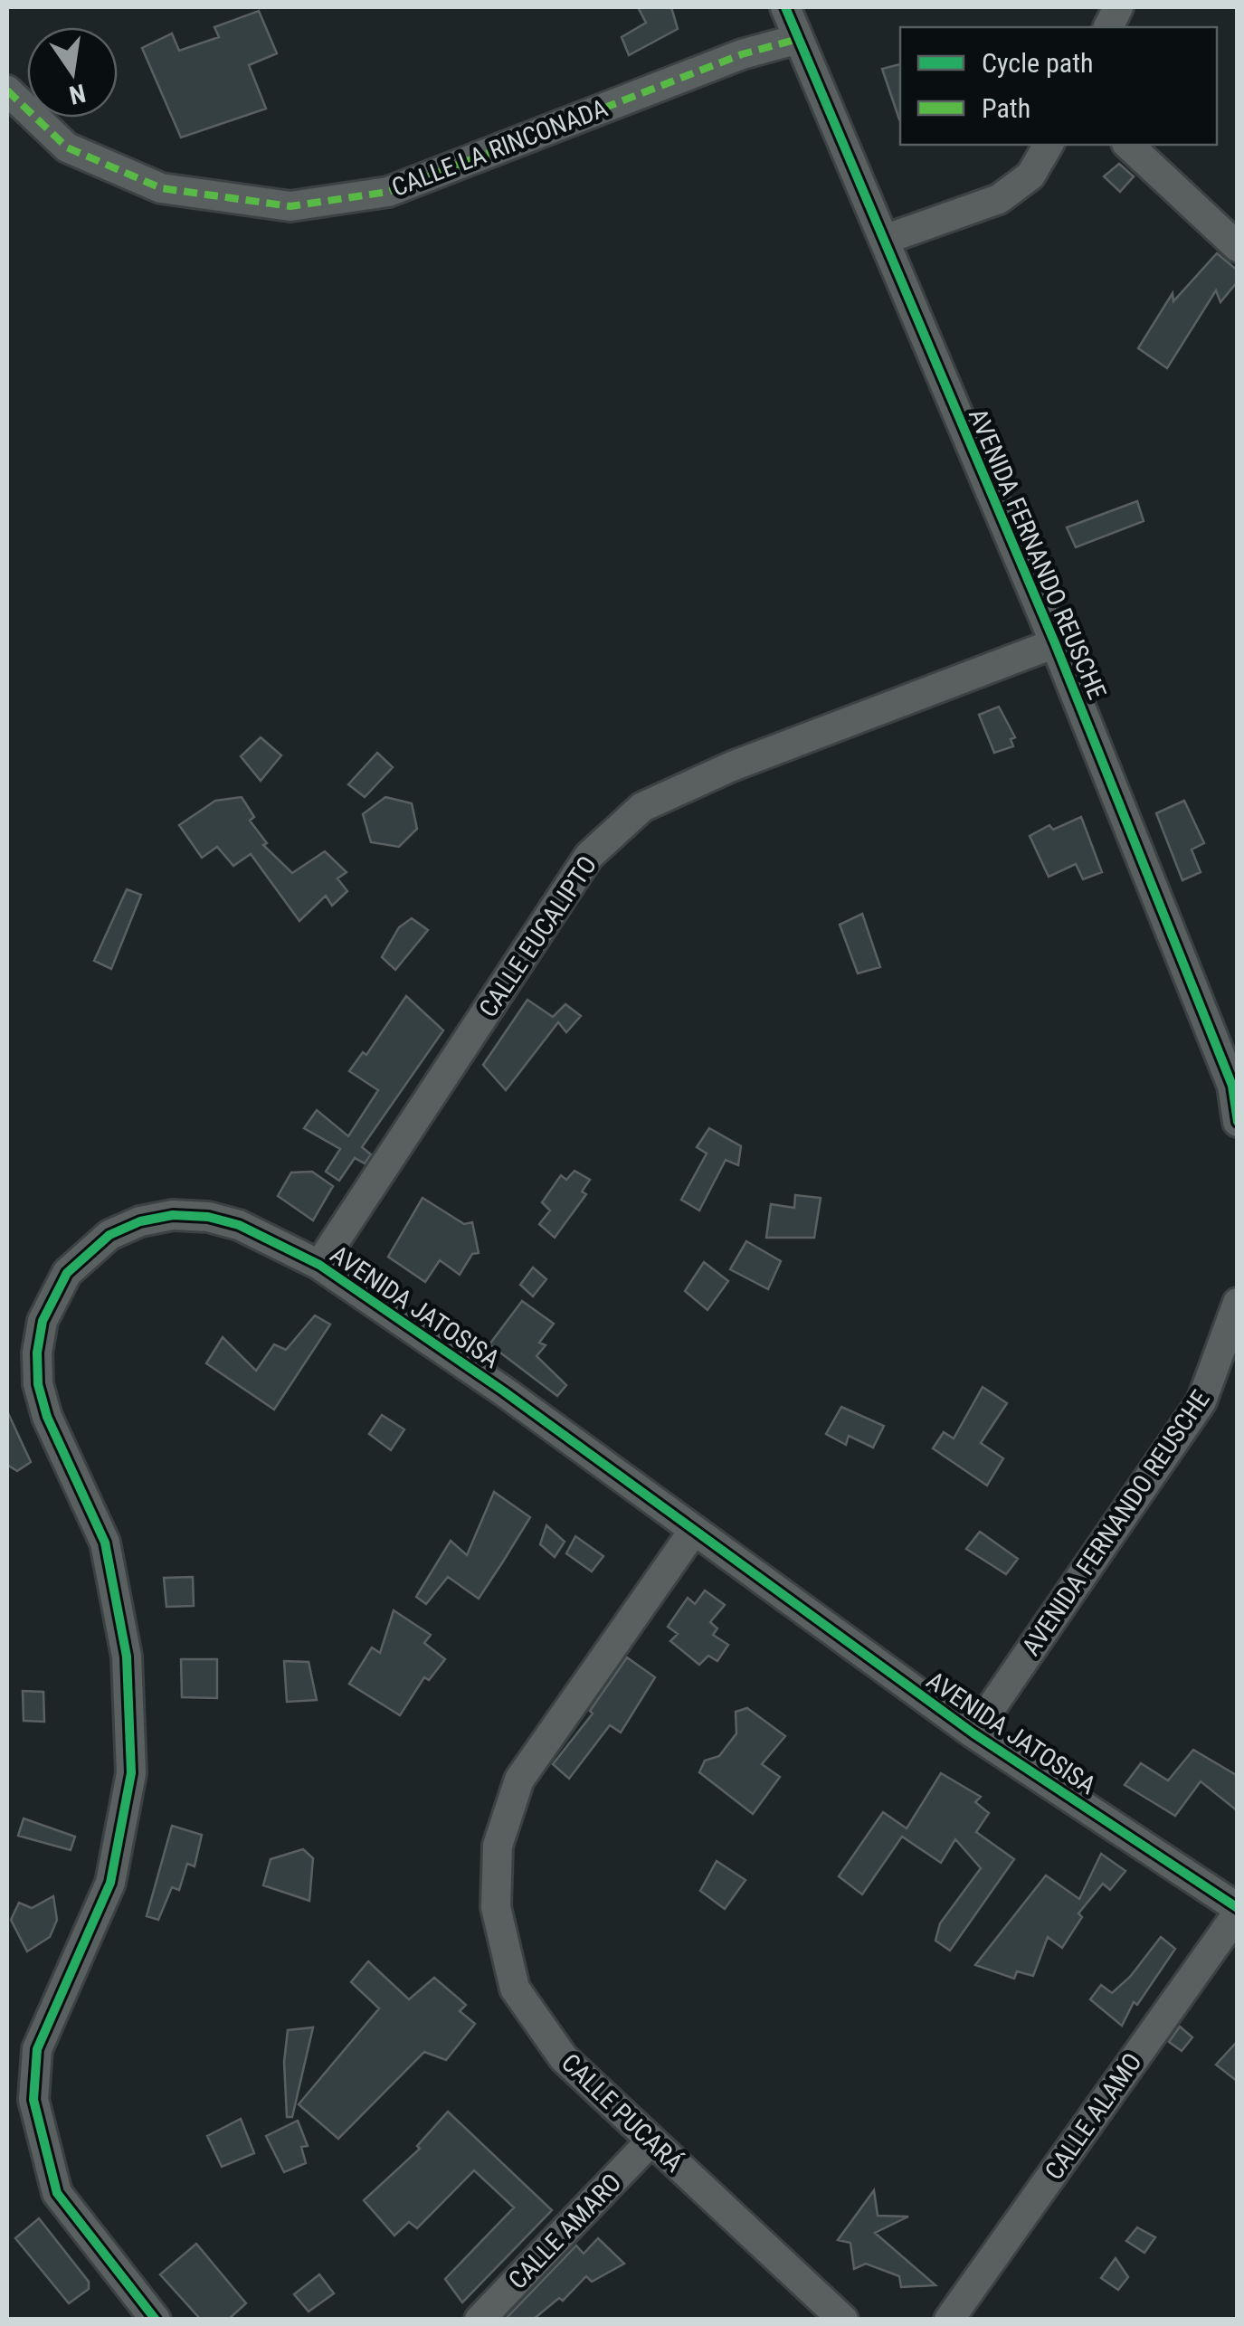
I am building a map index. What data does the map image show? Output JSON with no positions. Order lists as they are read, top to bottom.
{
  "streets": {
    "street": [
      "CALLE LA RINCONADA",
      "AVENIDA FERNANDO REUSCHE",
      "CALLE EUCALIPTO",
      "AVENIDA JATOSISA",
      "CALLE PUCARÁ",
      "CALLE ALAMO",
      "CALLE AMARO"
    ]
  },
  "crossings": [
    ["CALLE LA RINCONADA", "AVENIDA FERNANDO REUSCHE"],
    ["AVENIDA FERNANDO REUSCHE", "CALLE EUCALIPTO"],
    ["AVENIDA FERNANDO REUSCHE", "AVENIDA JATOSISA"],
    ["CALLE EUCALIPTO", "AVENIDA JATOSISA"],
    ["AVENIDA JATOSISA", "CALLE PUCARÁ"],
    ["AVENIDA JATOSISA", "CALLE ALAMO"],
    ["CALLE PUCARÁ", "CALLE AMARO"]
  ],
  "legend": ["Cycle path", "Path"],
  "north": "bottom"
}
